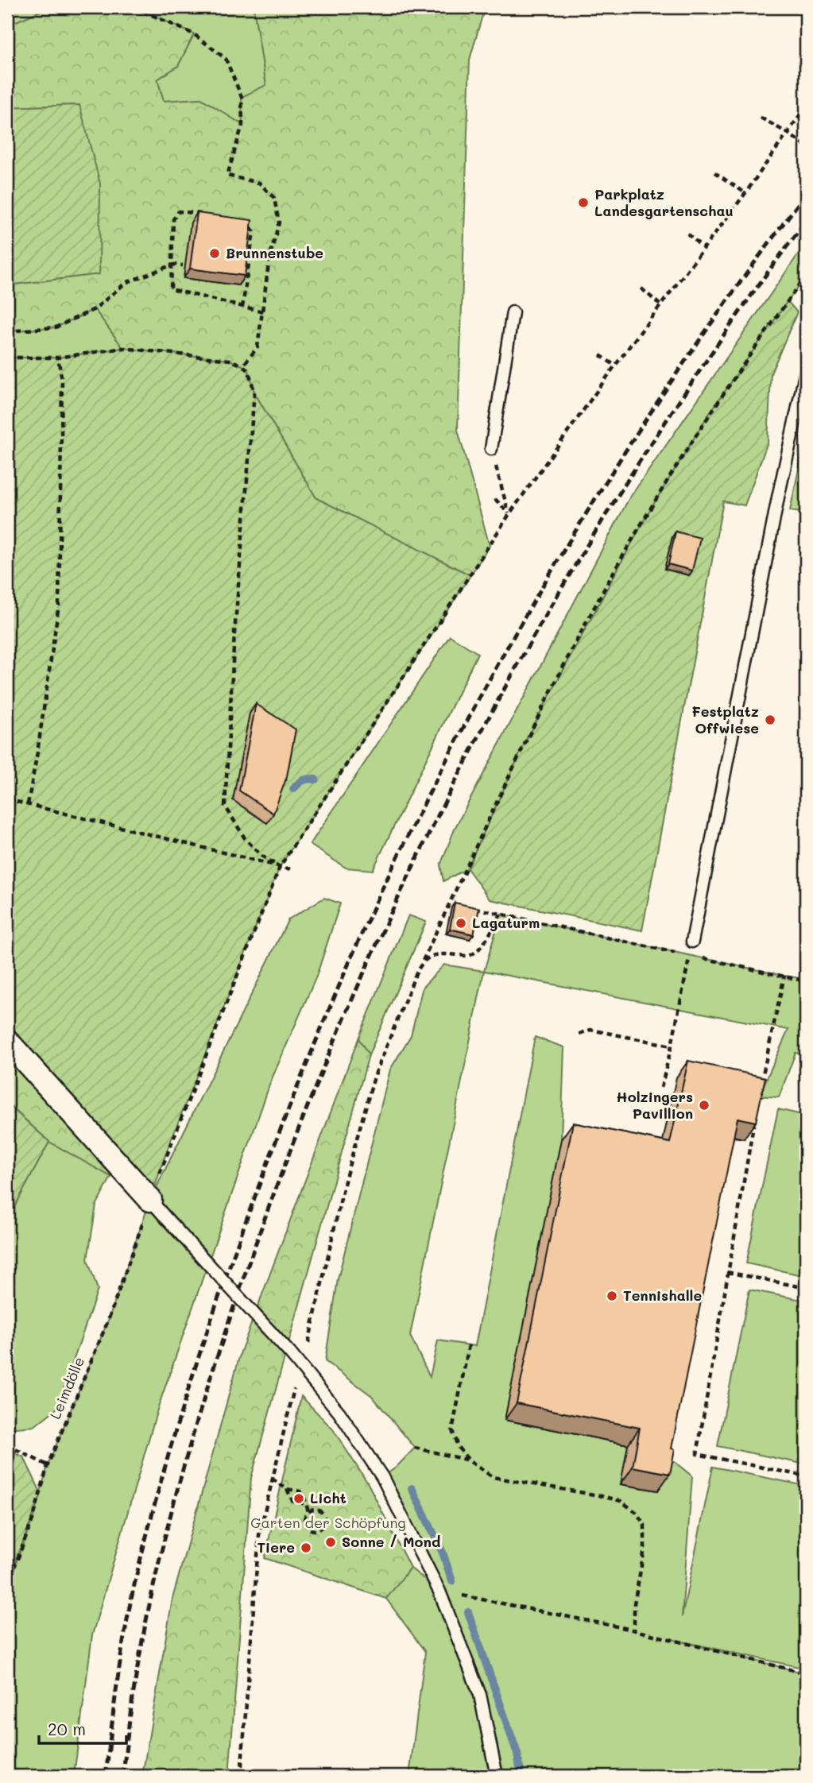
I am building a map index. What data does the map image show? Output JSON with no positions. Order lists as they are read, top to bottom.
{
  "streets": {
    "path": ["Leimdölle"]
  },
  "parks": ["Garten der Schöpfung"],
  "places": [
    "Parkplatz Landesgartenschau",
    "Brunnenstube",
    "Festplatz Offwiese",
    "Lagaturm",
    "Holzingers Pavillion",
    "Tennishalle",
    "Licht",
    "Sonne / Mond",
    "Tiere"
  ],
  "scale_bar": "20 m"
}
